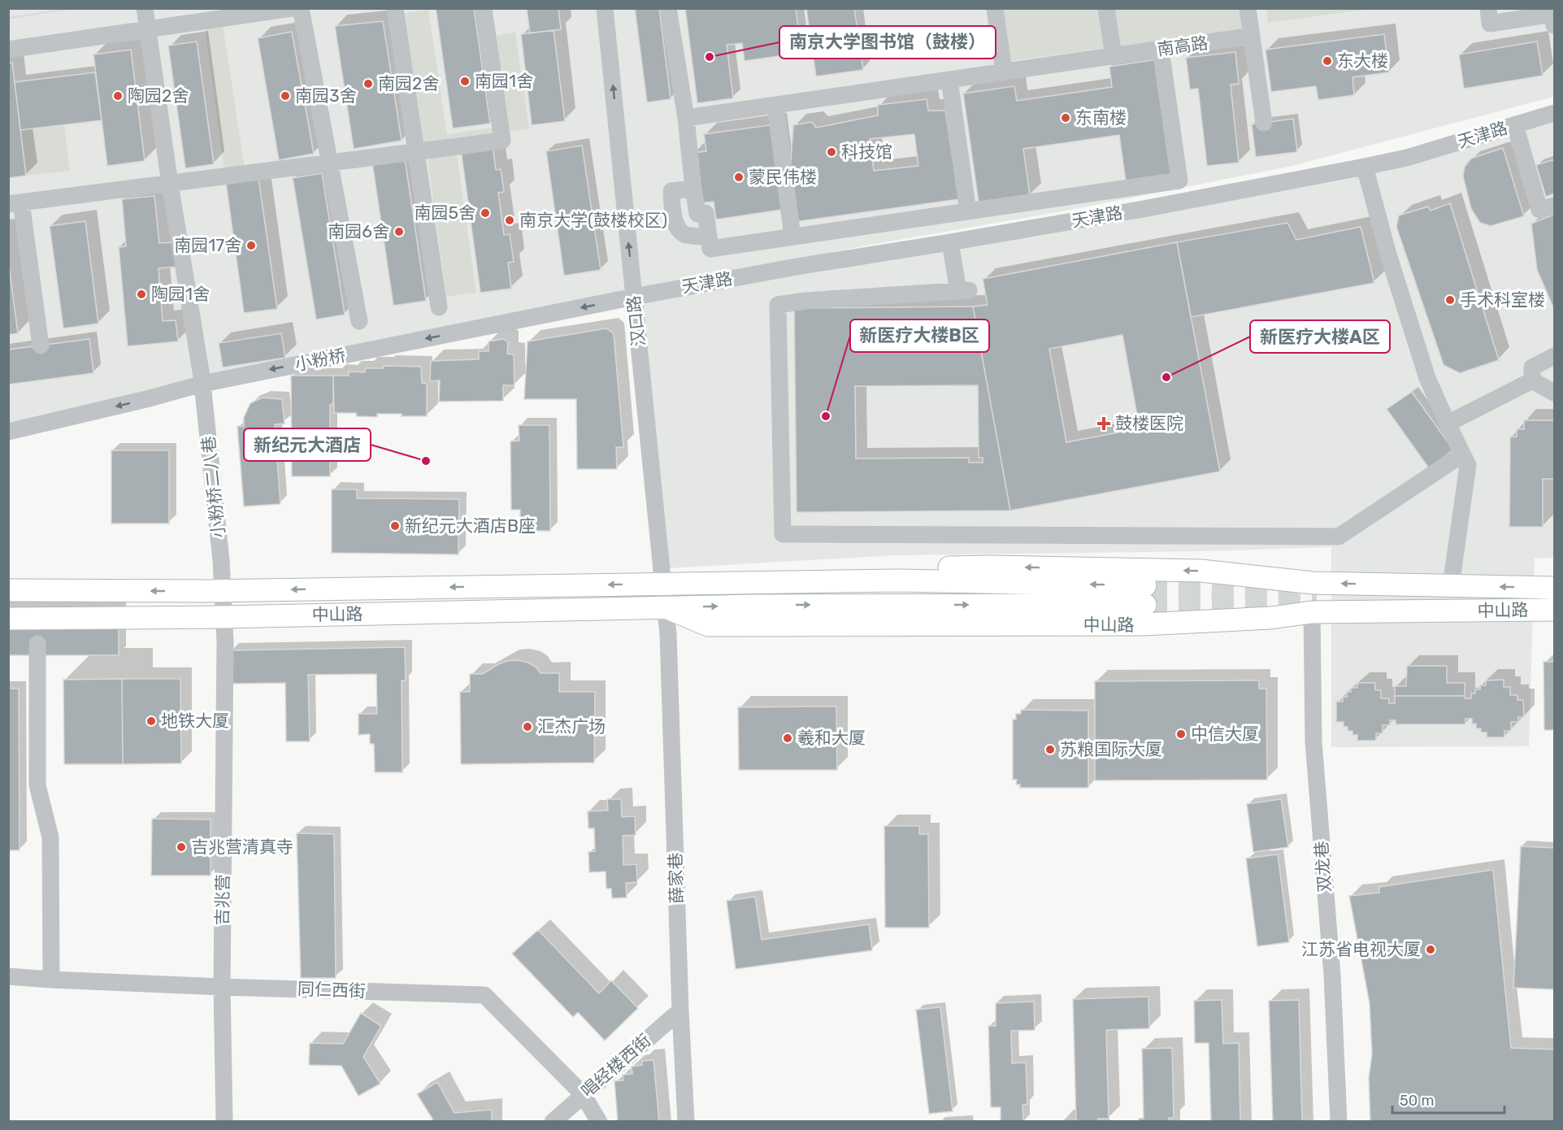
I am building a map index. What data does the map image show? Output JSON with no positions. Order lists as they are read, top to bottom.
{
  "streets": {
    "street": [
      "南高路",
      "天津路",
      "汉口路",
      "小粉桥",
      "小粉桥二八巷",
      "双龙巷",
      "薛家巷",
      "吉兆营",
      "同仁西街",
      "唱经楼西街"
    ]
  },
  "crossings": [
    ["天津路", "汉口路"],
    ["天津路", "小粉桥"],
    ["汉口路", "小粉桥"],
    ["汉口路", "薛家巷"],
    ["小粉桥", "小粉桥二八巷"],
    ["小粉桥二八巷", "吉兆营"],
    ["薛家巷", "唱经楼西街"],
    ["吉兆营", "同仁西街"],
    ["同仁西街", "唱经楼西街"]
  ],
  "one_way": ["小粉桥"],
  "places": {
    "other": [
      "南京大学图书馆（鼓楼）",
      "东大楼",
      "南园1舍",
      "南园2舍",
      "陶园2舍",
      "南园3舍",
      "东南楼",
      "科技馆",
      "蒙民伟楼",
      "南园5舍",
      "南京大学(鼓楼校区)",
      "南园6舍",
      "南园17舍",
      "陶园1舍",
      "手术科室楼",
      "新医疗大楼A区",
      "新医疗大楼B区",
      "新纪元大酒店",
      "新纪元大酒店B座",
      "地铁大厦",
      "汇杰广场",
      "中信大厦",
      "羲和大厦",
      "苏粮国际大厦",
      "吉兆营清真寺",
      "江苏省电视大厦"
    ],
    "health": ["鼓楼医院"]
  },
  "scale_bar": "50 m"
}
